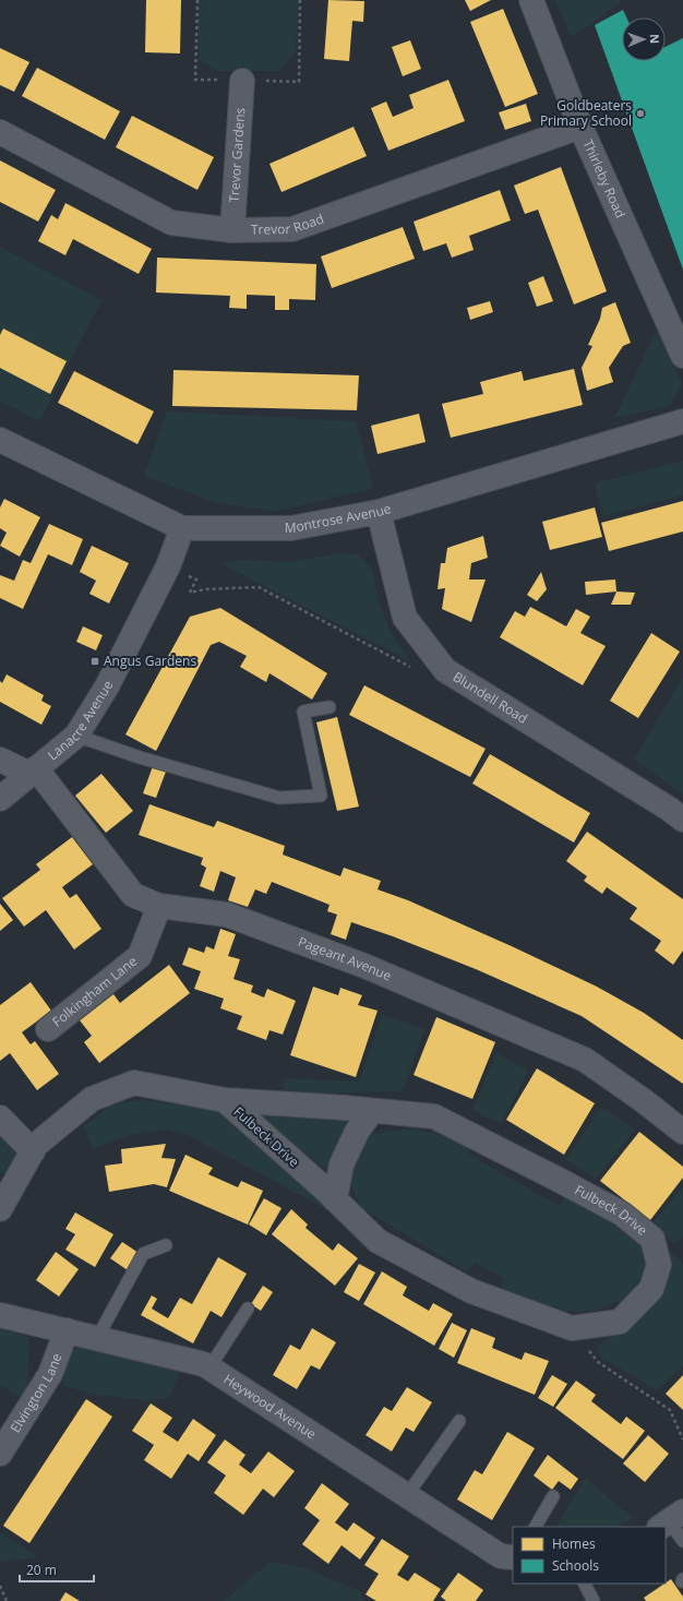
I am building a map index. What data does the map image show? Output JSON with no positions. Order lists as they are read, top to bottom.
{
  "streets": {
    "street": [
      "Trevor Gardens",
      "Thirleby Road",
      "Trevor Road",
      "Montrose Avenue",
      "Blundell Road",
      "Lanacre Avenue",
      "Pageant Avenue",
      "Folkingham Lane",
      "Fulbeck Drive",
      "Elvington Lane",
      "Heywood Avenue"
    ]
  },
  "crossings": [
    ["Trevor Gardens", "Trevor Road"],
    ["Thirleby Road", "Trevor Road"],
    ["Montrose Avenue", "Blundell Road"],
    ["Montrose Avenue", "Lanacre Avenue"],
    ["Lanacre Avenue", "Pageant Avenue"],
    ["Pageant Avenue", "Folkingham Lane"],
    ["Elvington Lane", "Heywood Avenue"]
  ],
  "places": {
    "other": ["Goldbeaters Primary School"],
    "transit": ["Angus Gardens"]
  },
  "legend": ["Homes", "Schools"],
  "scale_bar": "20 m",
  "north": "right"
}
